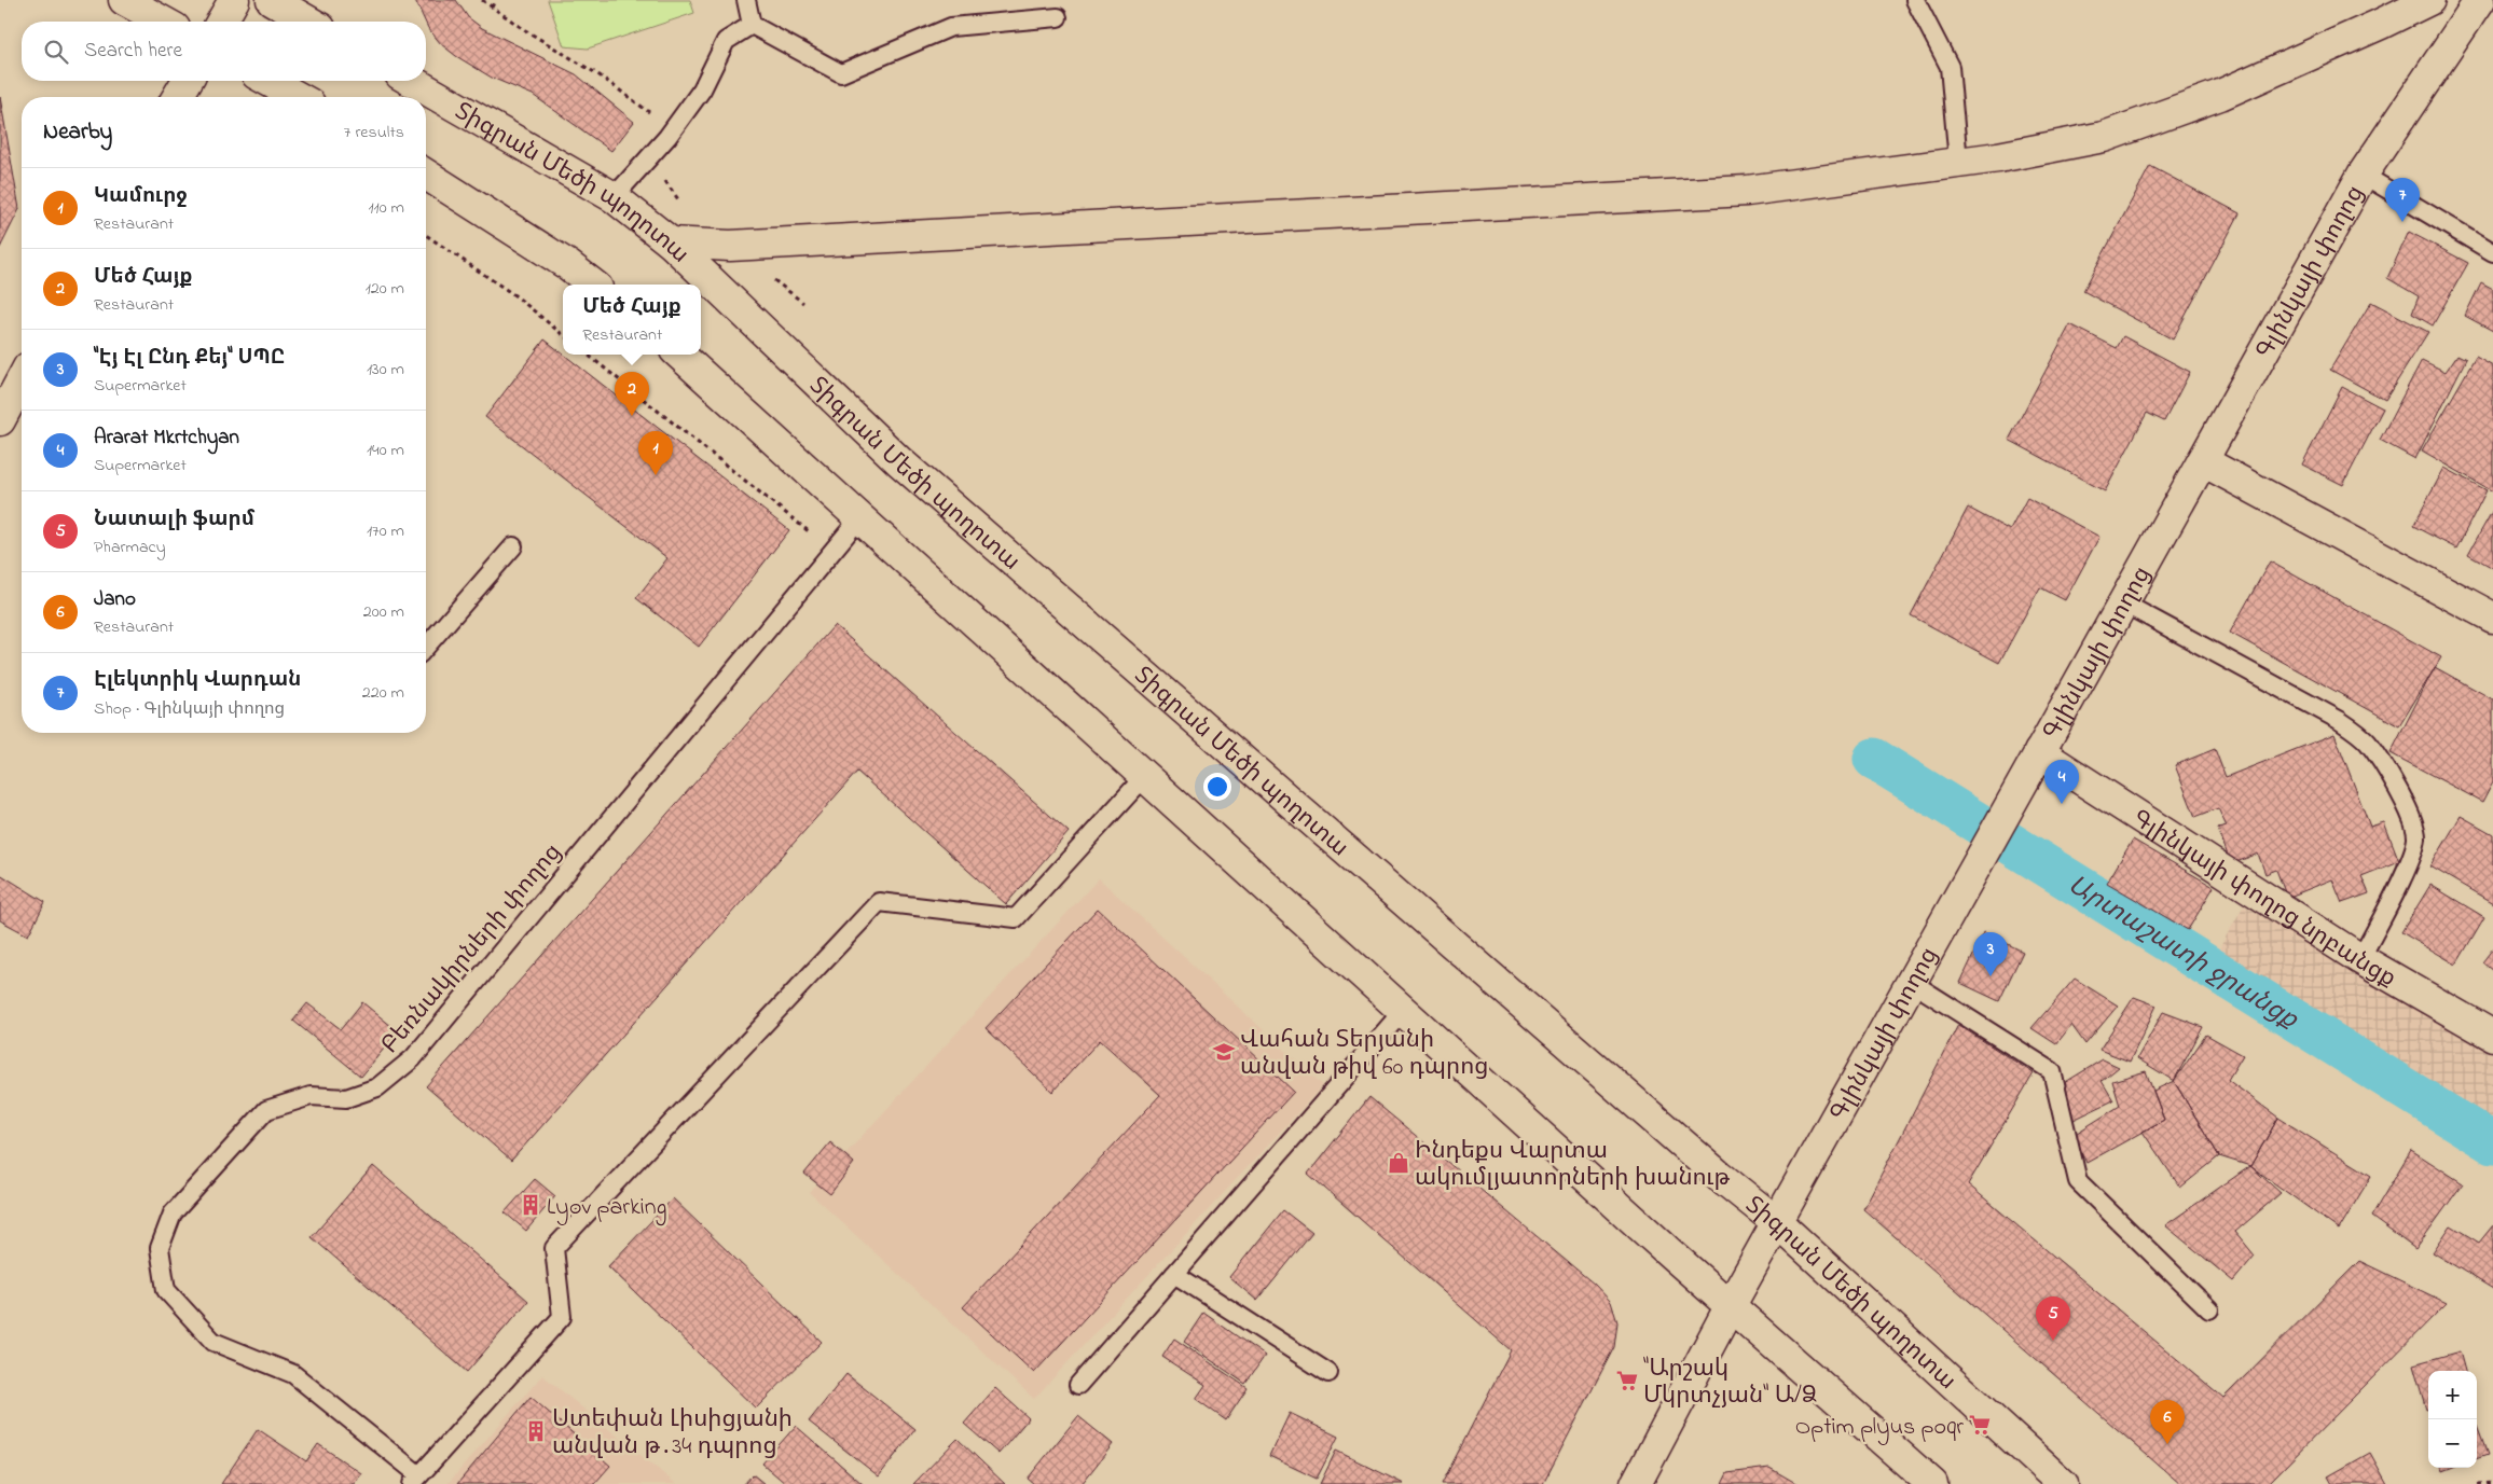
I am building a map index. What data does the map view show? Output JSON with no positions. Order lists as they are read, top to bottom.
{
  "streets": {
    "main road": ["Տիգրան Մեծի պողոտա", "Գլինկայի փողոց", "Գլինկայի փողոց նրբանցք"],
    "lane": ["Բեռնակիրների փողոց"]
  },
  "crossings": [
    ["Տիգրան Մեծի պողոտա", "Գլինկայի փողոց"],
    ["Գլինկայի փողոց", "Գլինկայի փողոց նրբանցք"]
  ],
  "water": ["Արտաշատի ջրանցք"],
  "places": {
    "school or university": ["Վահան Տերյանի անվան թիվ 60 դպրոց"],
    "shop": ["Ինդեքս Վարտա ակումլյատորների խանութ"],
    "building": ["Lyov parking", "Ստեփան Լիսիցյանի անվան թ․34 դպրոց"],
    "supermarket": ["\"Արշակ Մկրտչյան\" Ա/Ձ", "Optim plyus poqr"]
  },
  "page": {
    "search": "Search here",
    "heading": ["Nearby", "7 results"],
    "list": [
      {
        "mark": "1",
        "name": "Կամուրջ",
        "note": "Restaurant",
        "value": "110 m"
      },
      {
        "mark": "2",
        "name": "Մեծ Հայք",
        "note": "Restaurant",
        "value": "120 m"
      },
      {
        "mark": "3",
        "name": "\"Էյ Էլ Ընդ Քեյ\" ՍՊԸ",
        "note": "Supermarket",
        "value": "130 m"
      },
      {
        "mark": "4",
        "name": "Ararat Mkrtchyan",
        "note": "Supermarket",
        "value": "140 m"
      },
      {
        "mark": "5",
        "name": "Նատալի ֆարմ",
        "note": "Pharmacy",
        "value": "170 m"
      },
      {
        "mark": "6",
        "name": "Jano",
        "note": "Restaurant",
        "value": "200 m"
      },
      {
        "mark": "7",
        "name": "Էլեկտրիկ Վարդան",
        "note": "Shop · Գլինկայի փողոց",
        "value": "220 m"
      }
    ],
    "pins": [
      "7",
      "2",
      "1",
      "4",
      "3",
      "5",
      "6"
    ],
    "popup": ["Մեծ Հայք", "Restaurant"],
    "map_buttons": ["+", "−"]
  }
}
